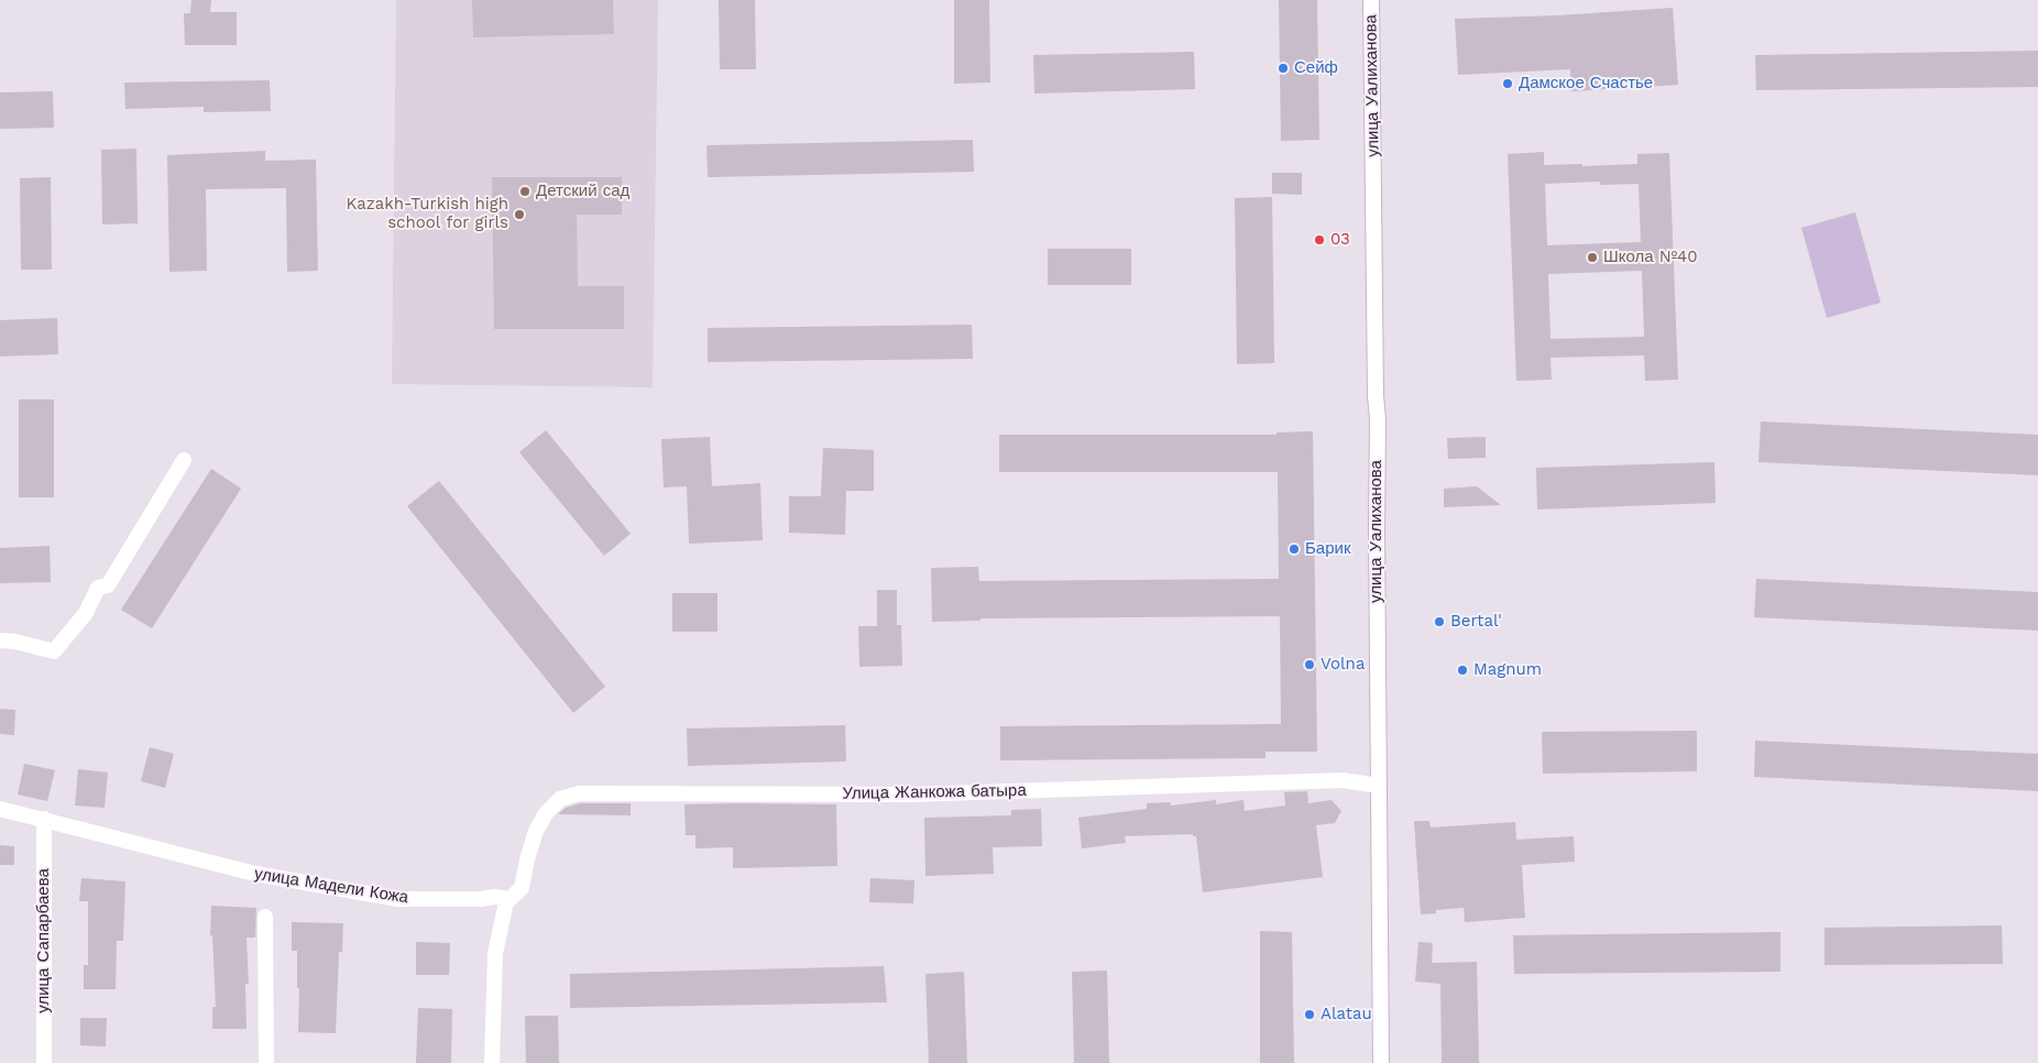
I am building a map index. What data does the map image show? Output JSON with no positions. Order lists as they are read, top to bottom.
{
  "streets": {
    "street": [
      "улица Уалиханова",
      "Улица Жанкожа батыра",
      "улица Мадели Кожа",
      "улица Сапарбаева"
    ]
  },
  "crossings": [
    ["улица Уалиханова", "Улица Жанкожа батыра"],
    ["Улица Жанкожа батыра", "улица Мадели Кожа"],
    ["улица Мадели Кожа", "улица Сапарбаева"]
  ],
  "places": [
    "Сейф",
    "Дамское Счастье",
    "Детский сад",
    "Kazakh-Turkish high school for girls",
    "03",
    "Школа №40",
    "Барик",
    "Bertal'",
    "Volna",
    "Magnum",
    "Alatau"
  ]
}
